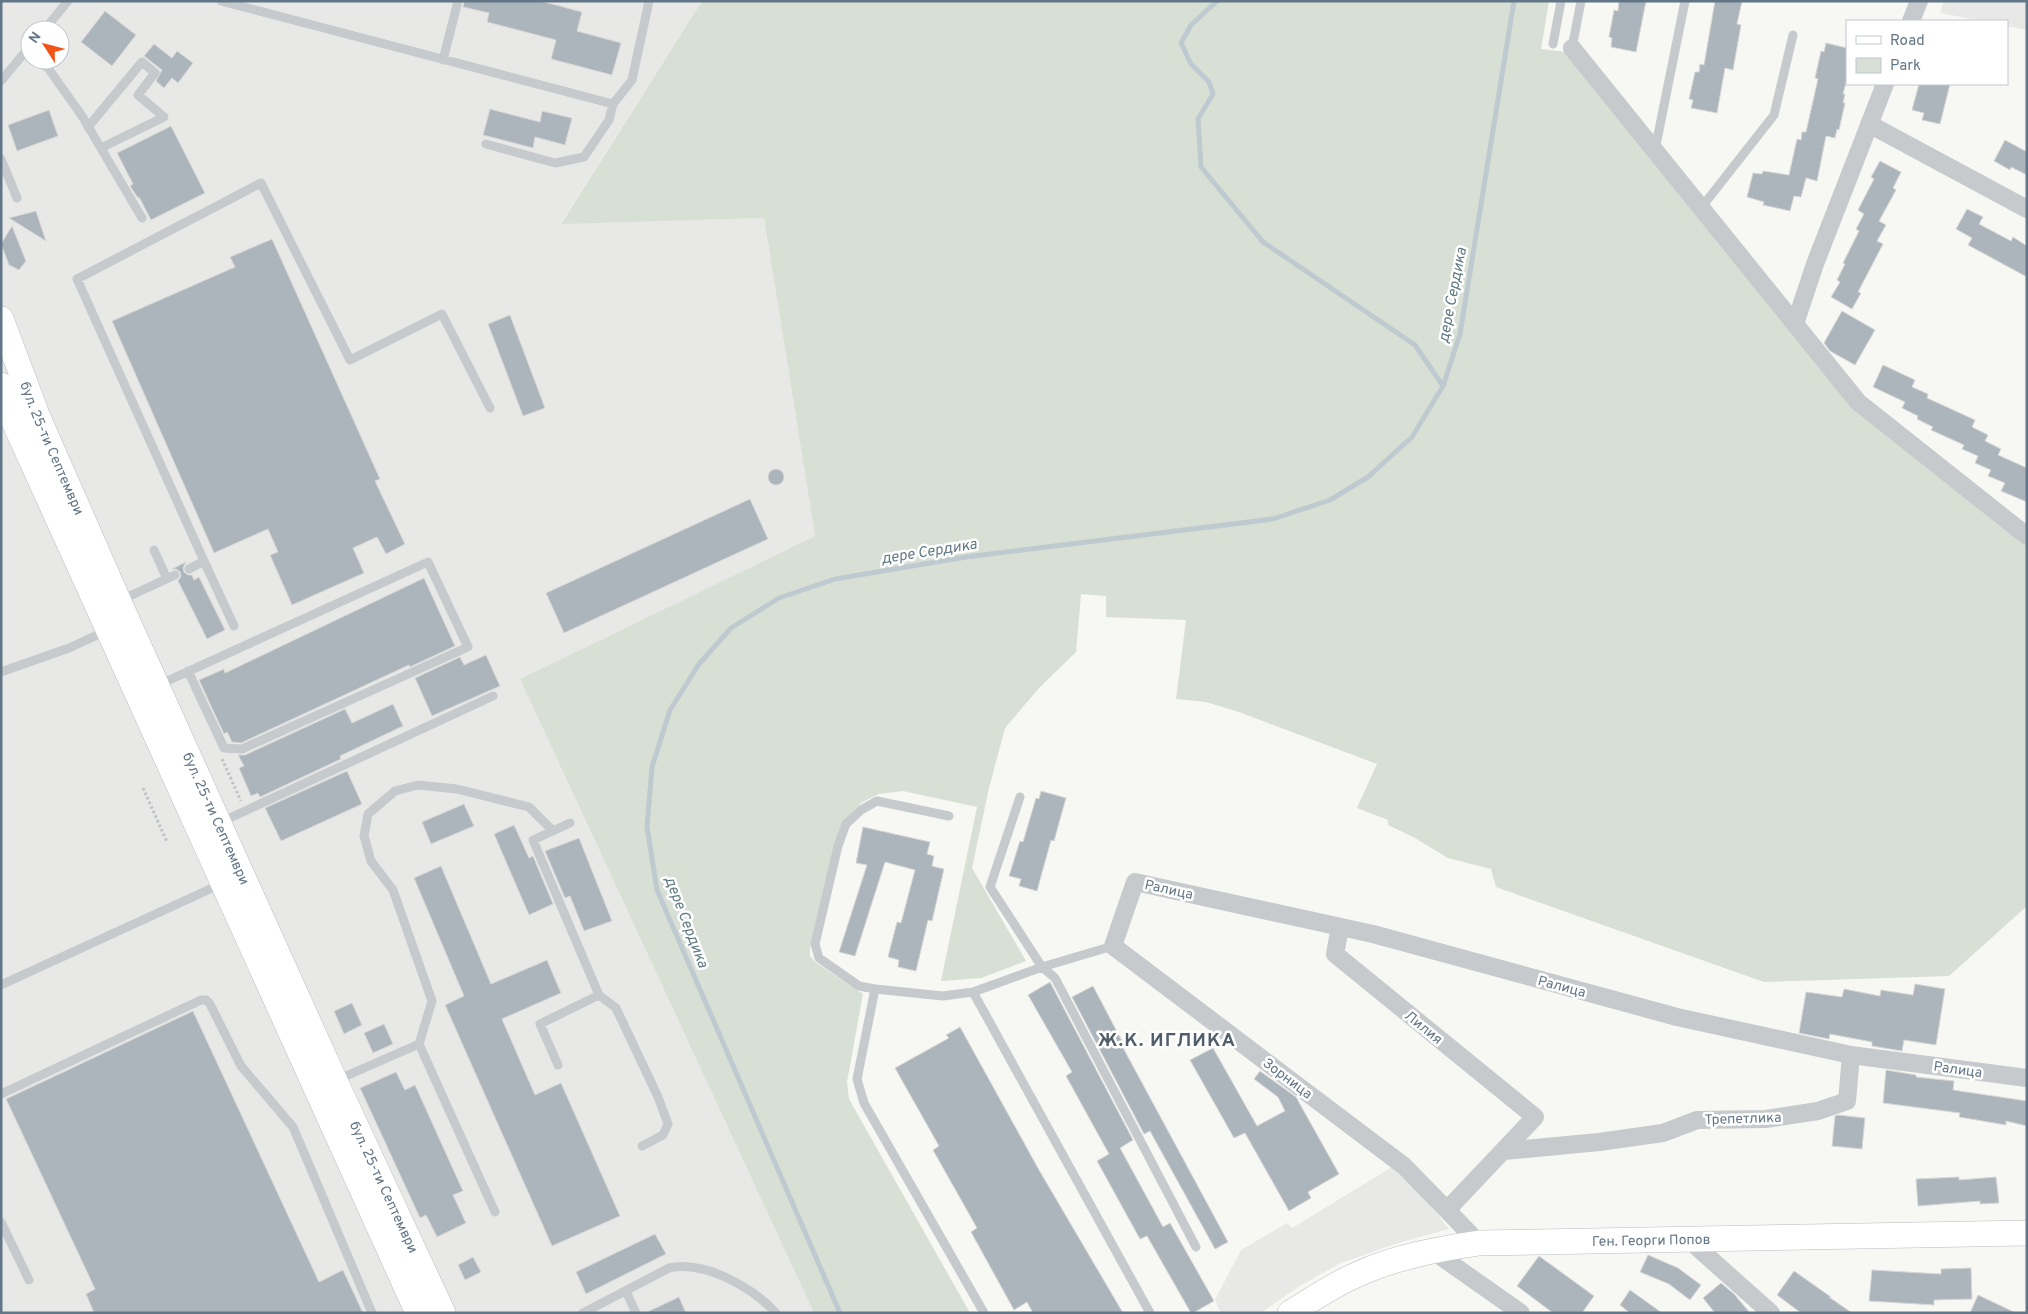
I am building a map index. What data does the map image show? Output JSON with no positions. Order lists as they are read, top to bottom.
{
  "streets": {
    "main road": ["бул. 25-ти Септември", "Ген. Георги Попов"],
    "street": [
      "Ралица",
      "Лилия",
      "Зорница",
      "Трепетлика"
    ]
  },
  "crossings": [
    ["Ралица", "Лилия"],
    ["Ралица", "Зорница"],
    ["Ралица", "Трепетлика"],
    ["Лилия", "Трепетлика"],
    ["Зорница", "Ген. Георги Попов"]
  ],
  "districts": ["Ж.К. ИГЛИКА"],
  "water": ["дере Сердика"],
  "legend": ["Road", "Park"],
  "north": "top left"
}
